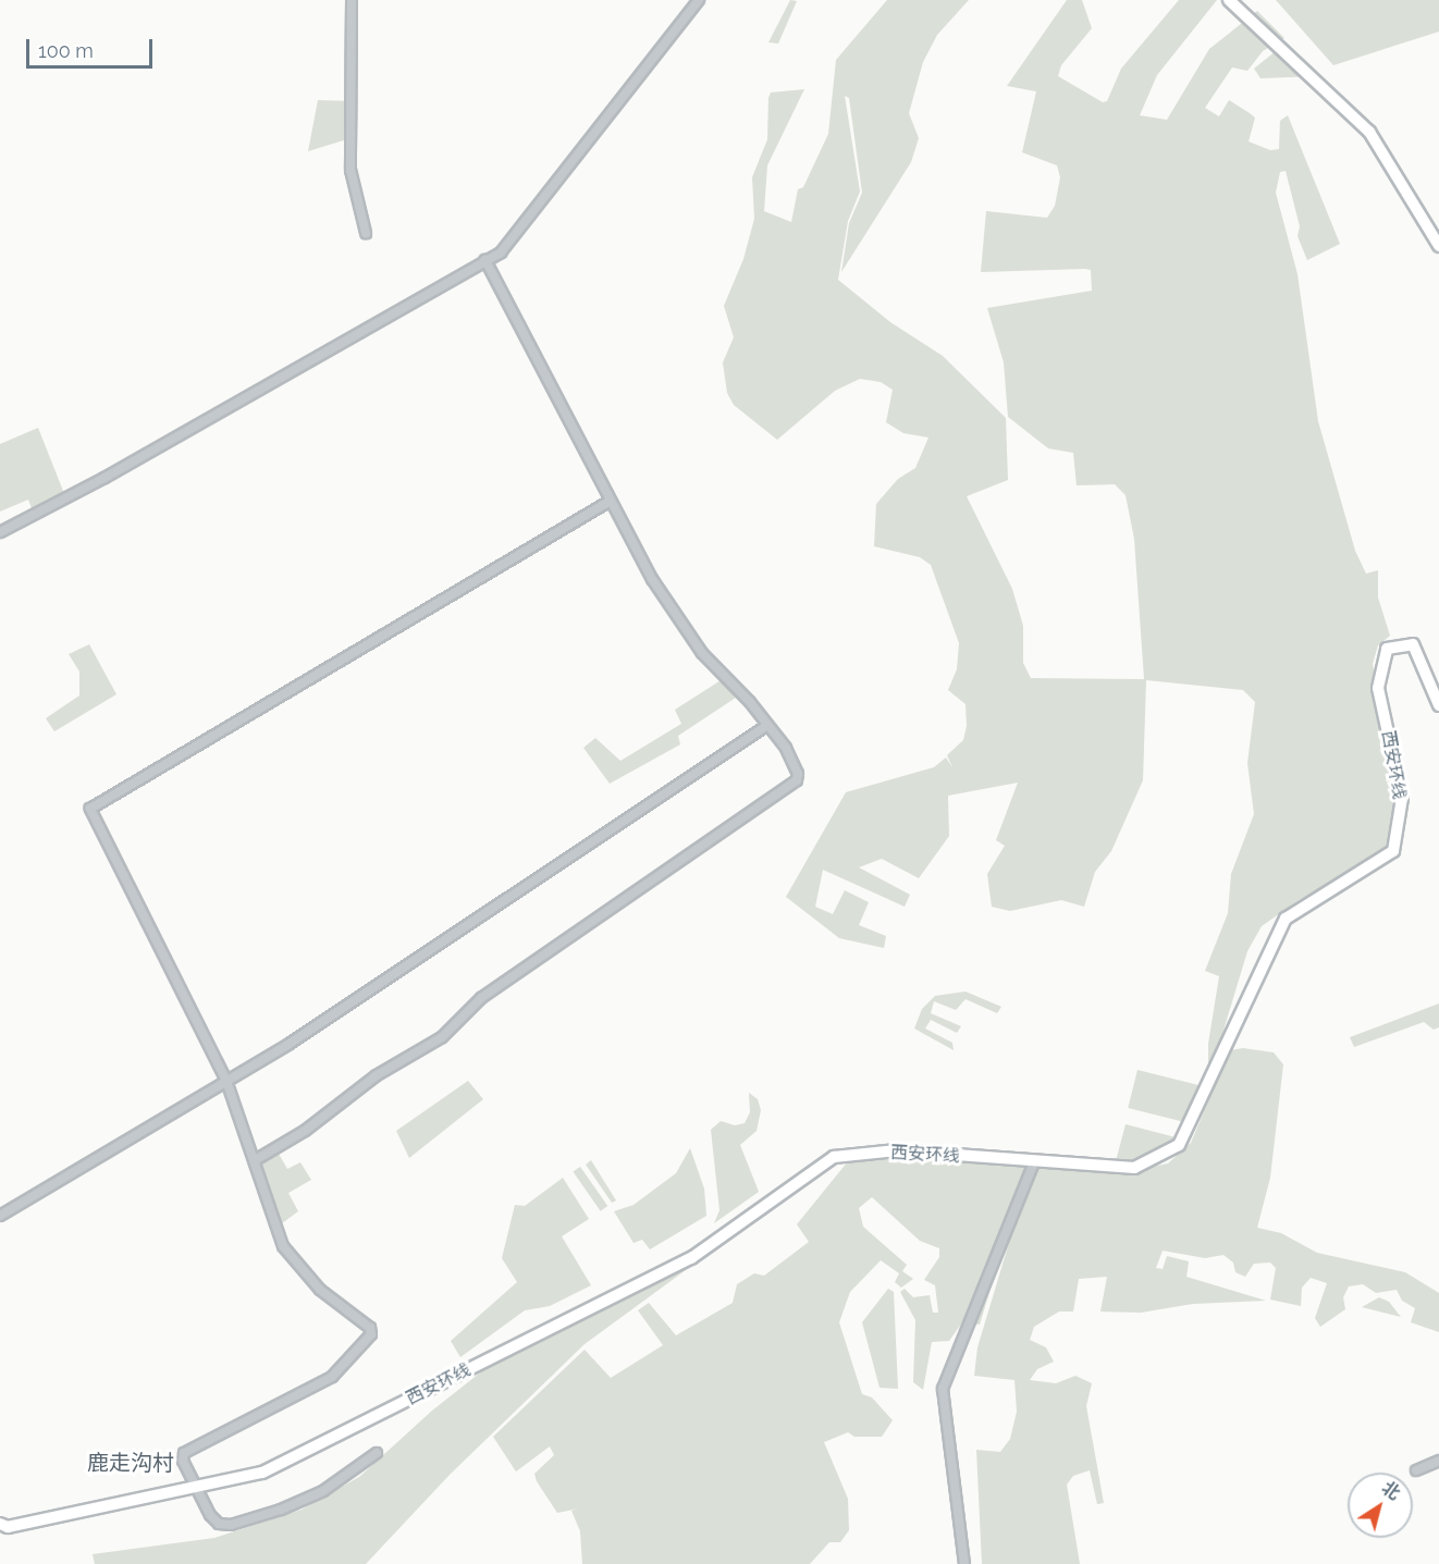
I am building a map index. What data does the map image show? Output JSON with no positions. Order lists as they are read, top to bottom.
{
  "streets": {
    "main road": ["西安环线"]
  },
  "districts": ["鹿走沟村"],
  "scale_bar": "100 m",
  "north": "top right"
}
